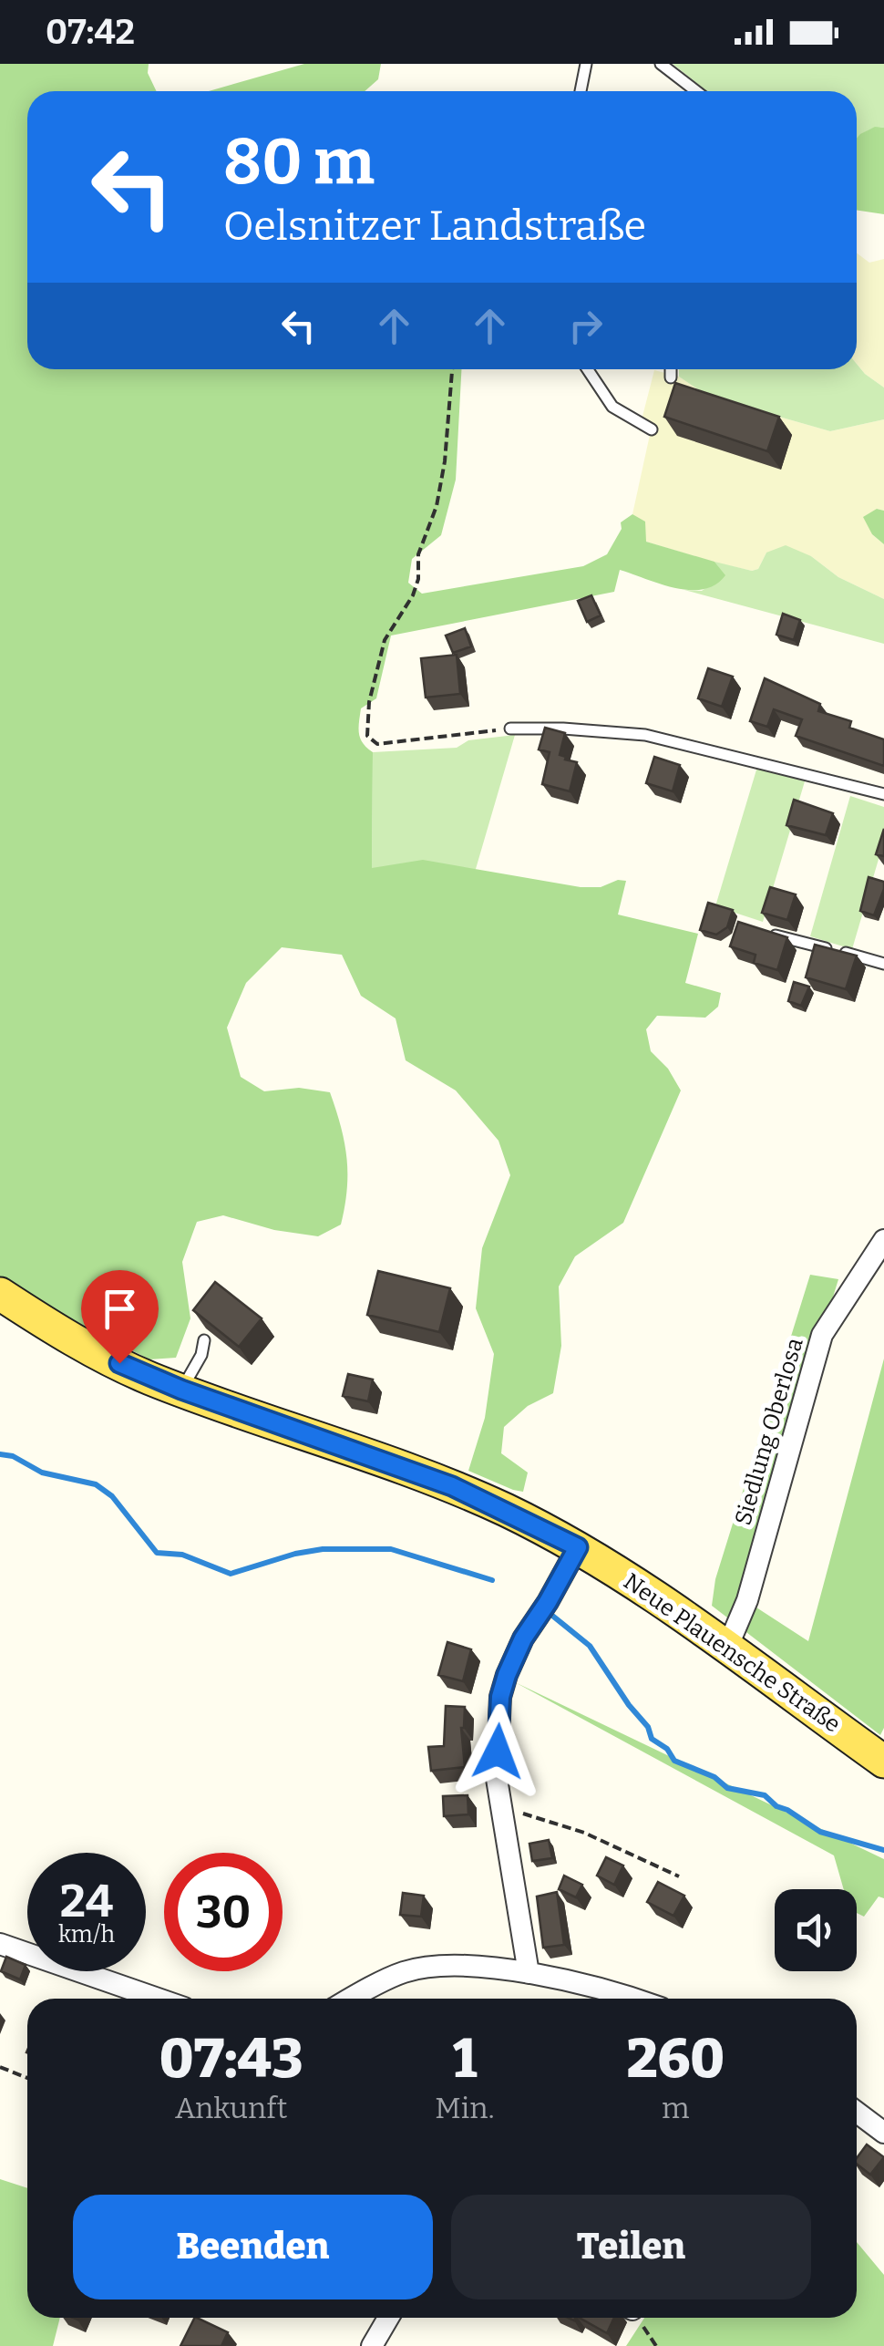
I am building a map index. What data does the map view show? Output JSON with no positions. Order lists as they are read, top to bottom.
{
  "streets": {
    "main road": ["Neue Plauensche Straße"],
    "street": ["Siedlung Oberlosa"]
  },
  "crossings": [
    ["Siedlung Oberlosa", "Neue Plauensche Straße"]
  ],
  "page": {
    "status": "07:42",
    "turn": ["80 m", "Oelsnitzer Landstraße"],
    "speed": "24 km/h",
    "limit": "30",
    "eta": [
      "07:43",
      "Ankunft",
      "1",
      "Min.",
      "260",
      "m"
    ],
    "buttons": ["Beenden", "Teilen"]
  }
}
